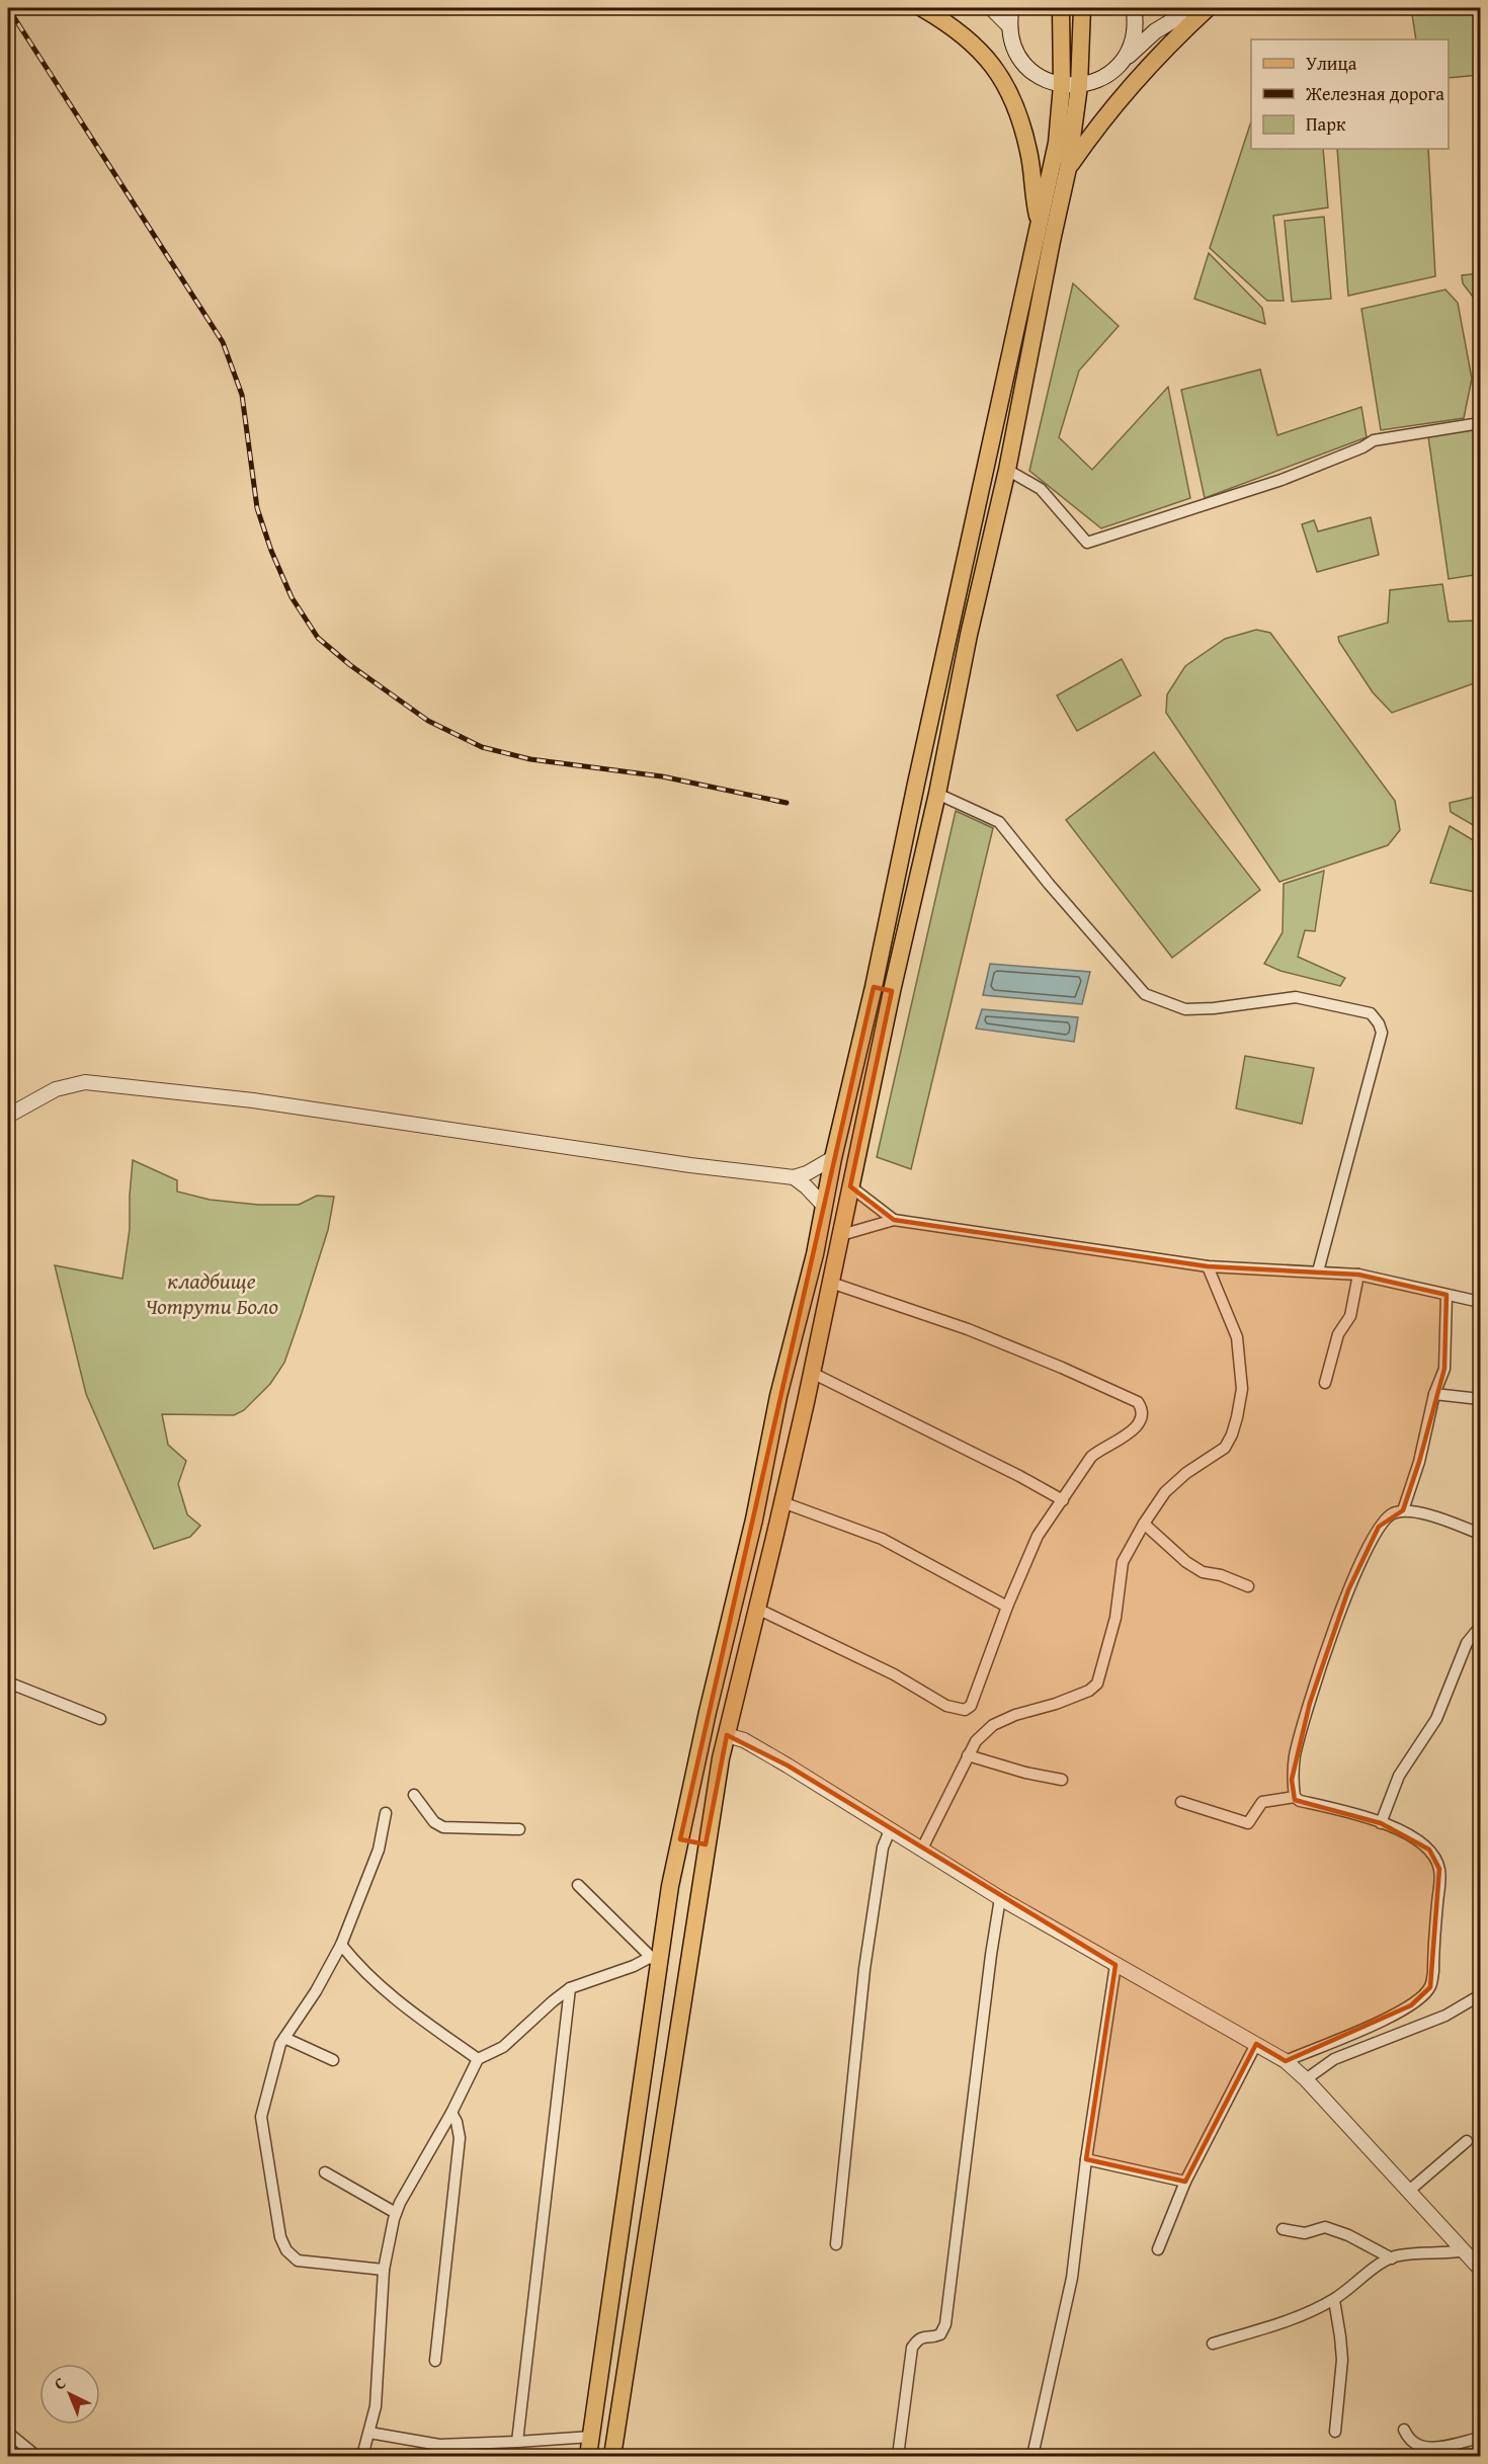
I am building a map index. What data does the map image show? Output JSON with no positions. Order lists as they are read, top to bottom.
{
  "parks": ["кладбище Чотрути Боло"],
  "legend": ["Улица", "Железная дорога", "Парк"],
  "north": "top left"
}
